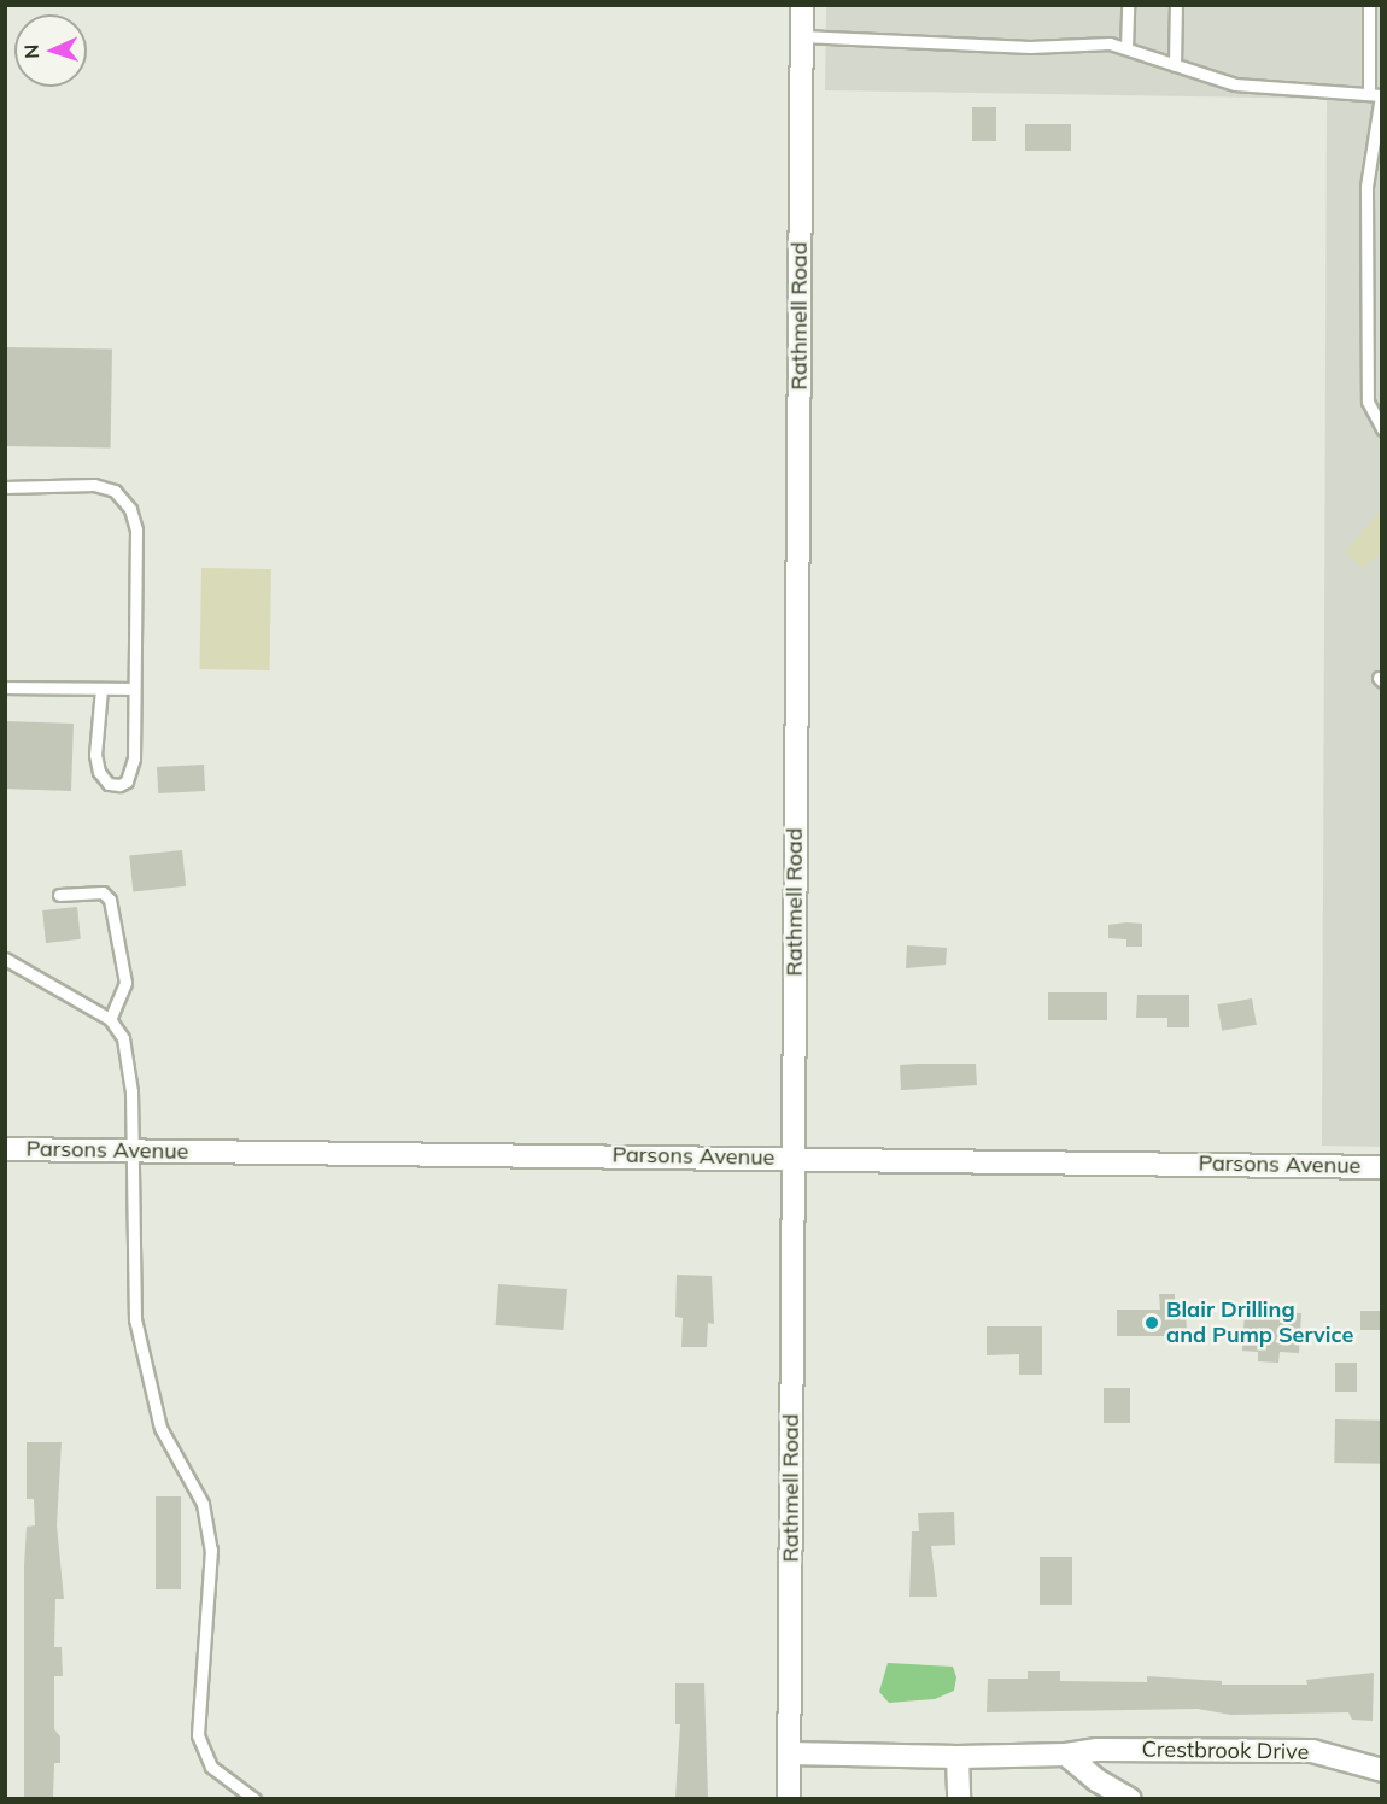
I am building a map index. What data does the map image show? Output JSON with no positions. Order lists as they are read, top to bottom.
{
  "streets": {
    "street": ["Rathmell Road", "Parsons Avenue", "Crestbrook Drive"]
  },
  "crossings": [
    ["Rathmell Road", "Parsons Avenue"],
    ["Rathmell Road", "Crestbrook Drive"]
  ],
  "places": ["Blair Drilling and Pump Service"],
  "north": "left"
}
